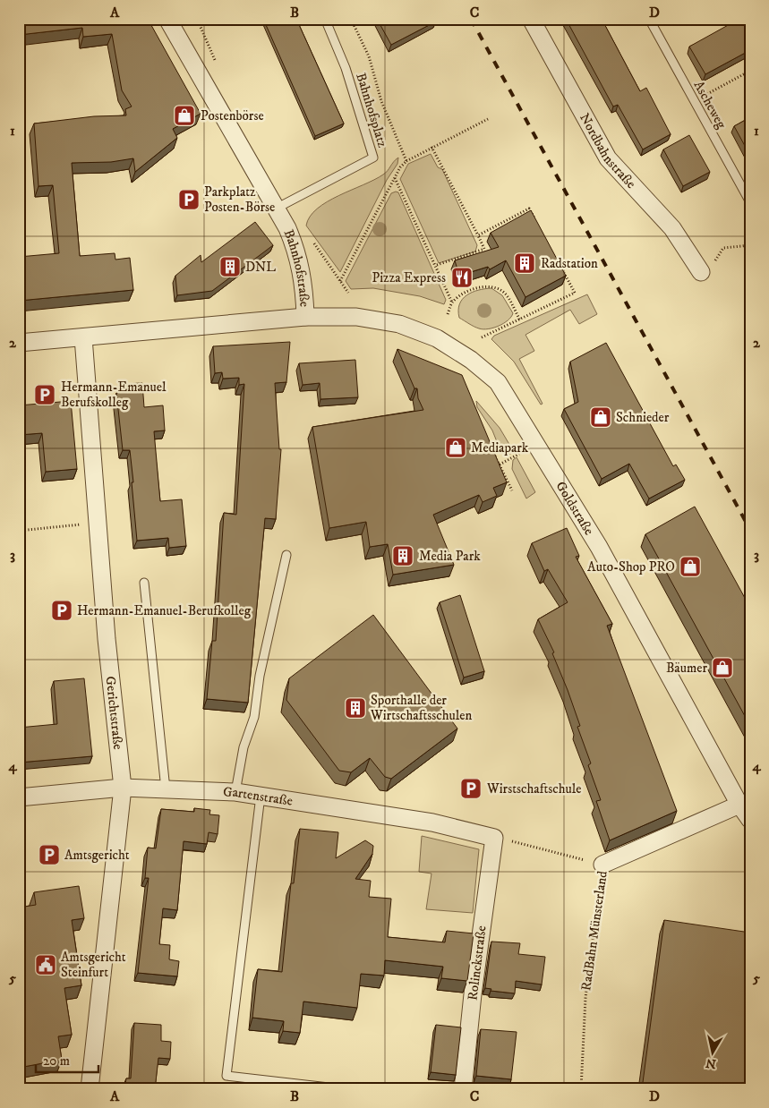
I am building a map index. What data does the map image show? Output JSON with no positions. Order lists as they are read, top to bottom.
{
  "streets": {
    "street": [
      "Nordbahnstraße",
      "Bahnhofstraße",
      "Goldstraße",
      "Gerichtstraße",
      "Gartenstraße",
      "RadBahn Münsterland",
      "Rolinckstraße"
    ],
    "lane": ["Ascheweg", "Bahnhofsplatz"]
  },
  "crossings": [
    ["Bahnhofsplatz", "Bahnhofstraße"],
    ["Bahnhofstraße", "Goldstraße"],
    ["Bahnhofstraße", "Gerichtstraße"],
    ["Goldstraße", "RadBahn Münsterland"],
    ["Gerichtstraße", "Gartenstraße"],
    ["Gartenstraße", "Rolinckstraße"]
  ],
  "places": {
    "shop": [
      "Postenbörse",
      "Schnieder",
      "Mediapark",
      "Auto-Shop PRO",
      "Bäumer"
    ],
    "parking": [
      "Parkplatz Posten-Börse",
      "Hermann-Emanuel Berufskolleg",
      "Hermann-Emanuel-Berufkolleg",
      "Wirstschaftschule",
      "Amtsgericht"
    ],
    "building": [
      "Radstation",
      "DNL",
      "Media Park",
      "Sporthalle der Wirtschaftsschulen"
    ],
    "restaurant": ["Pizza Express"],
    "public building": ["Amtsgericht Steinfurt"]
  },
  "scale_bar": "20 m",
  "north": "bottom",
  "grid": {
    "columns": [
      "A",
      "B",
      "C",
      "D"
    ],
    "rows": [
      "1",
      "2",
      "3",
      "4",
      "5"
    ]
  }
}
